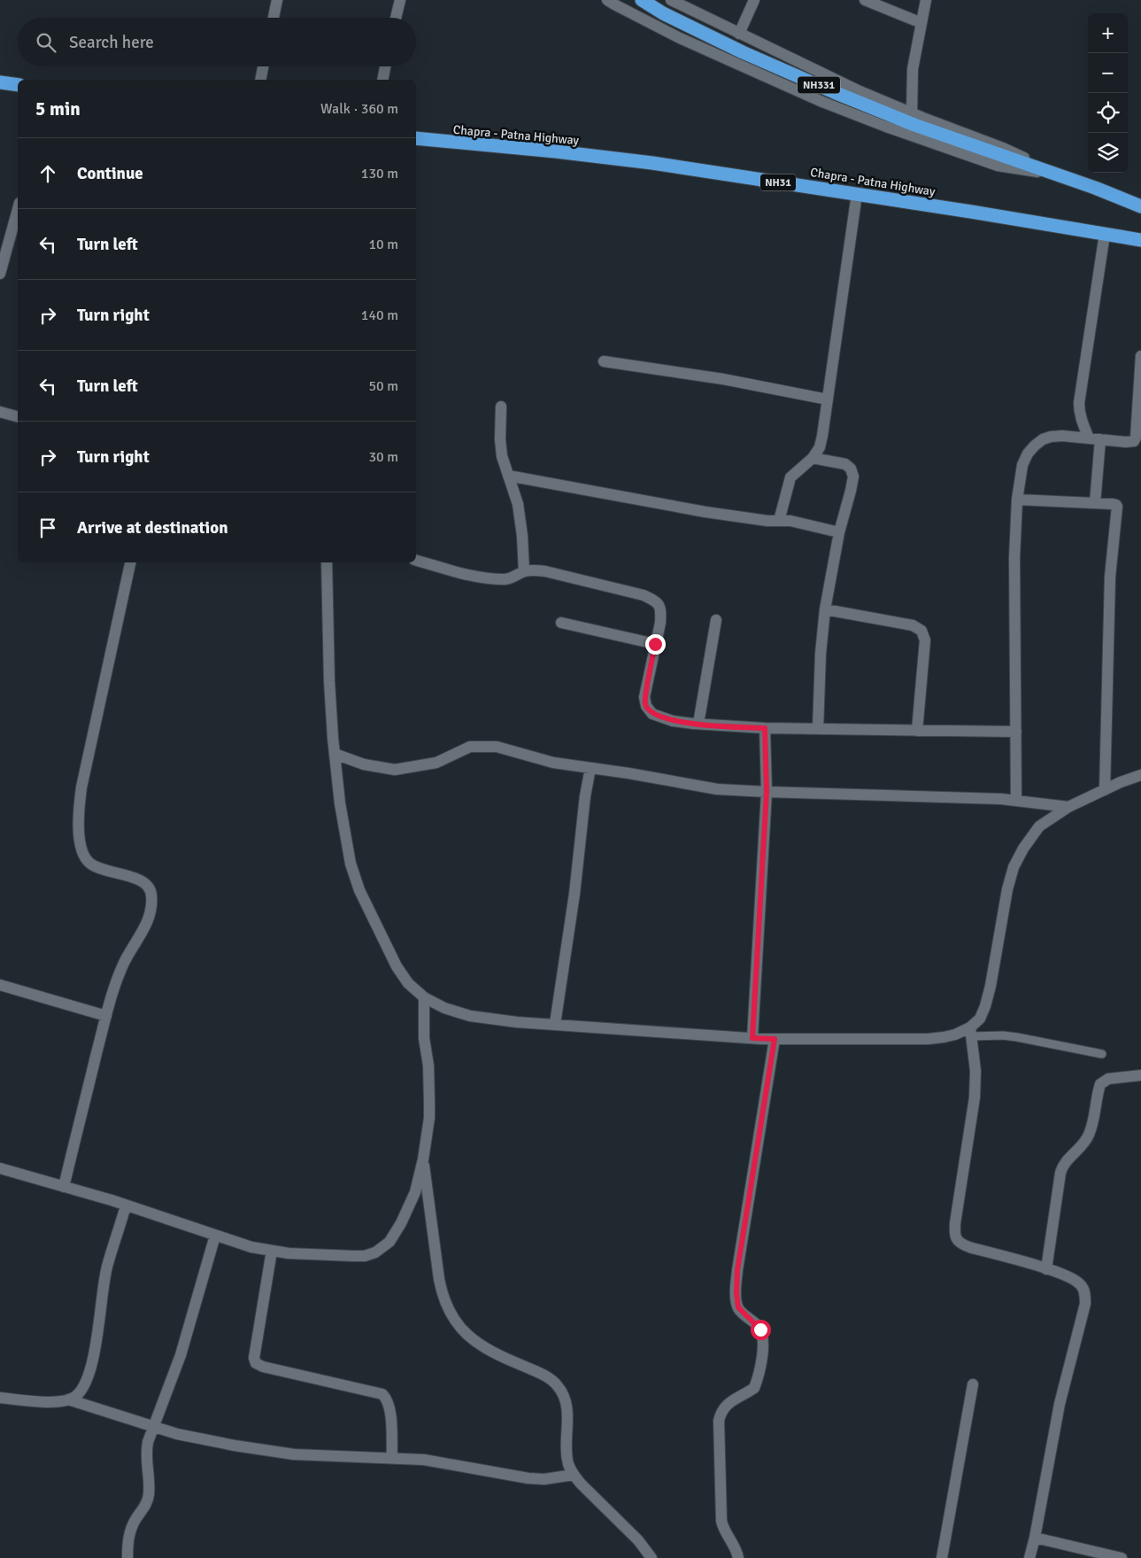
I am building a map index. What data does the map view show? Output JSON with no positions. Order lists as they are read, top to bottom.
{
  "streets": {
    "highway": ["NH331", "Chapra - Patna Highway", "NH31"]
  },
  "page": {
    "map_buttons": ["+", "−"],
    "search": "Search here",
    "heading": ["5 min", "Walk · 360 m"],
    "list": [
      ["Continue", "130 m"],
      ["Turn left", "10 m"],
      ["Turn right", "140 m"],
      ["Turn left", "50 m"],
      ["Turn right", "30 m"],
      "Arrive at destination"
    ]
  }
}
